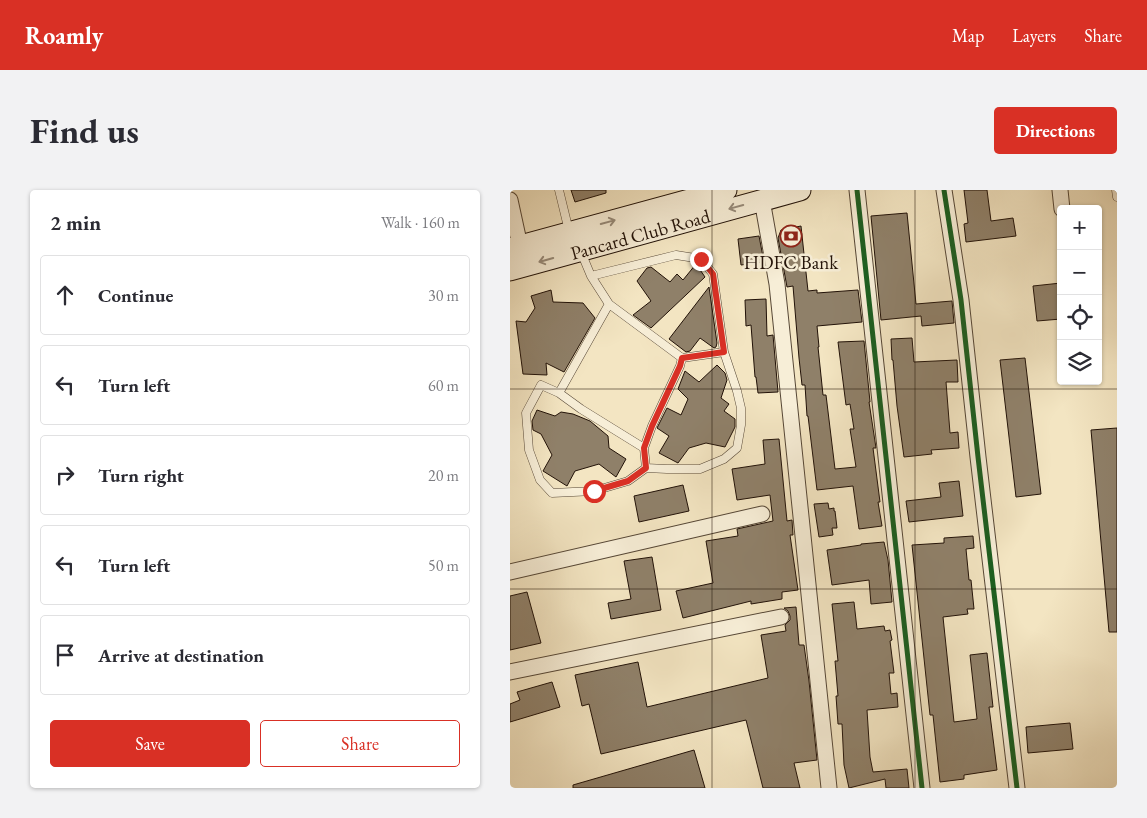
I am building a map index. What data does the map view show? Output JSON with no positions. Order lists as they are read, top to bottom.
{
  "streets": {
    "main road": ["Pancard Club Road"]
  },
  "places": {
    "bank": ["HDFC Bank"]
  },
  "page": {
    "header": "Roamly",
    "nav": ["Map", "Layers", "Share"],
    "buttons": [
      "Directions",
      ["Save", "Share"]
    ],
    "title": "Find us",
    "heading": ["2 min", "Walk · 160 m"],
    "map_buttons": ["+", "−"],
    "list": [
      ["Continue", "30 m"],
      ["Turn left", "60 m"],
      ["Turn right", "20 m"],
      ["Turn left", "50 m"],
      "Arrive at destination"
    ]
  }
}
